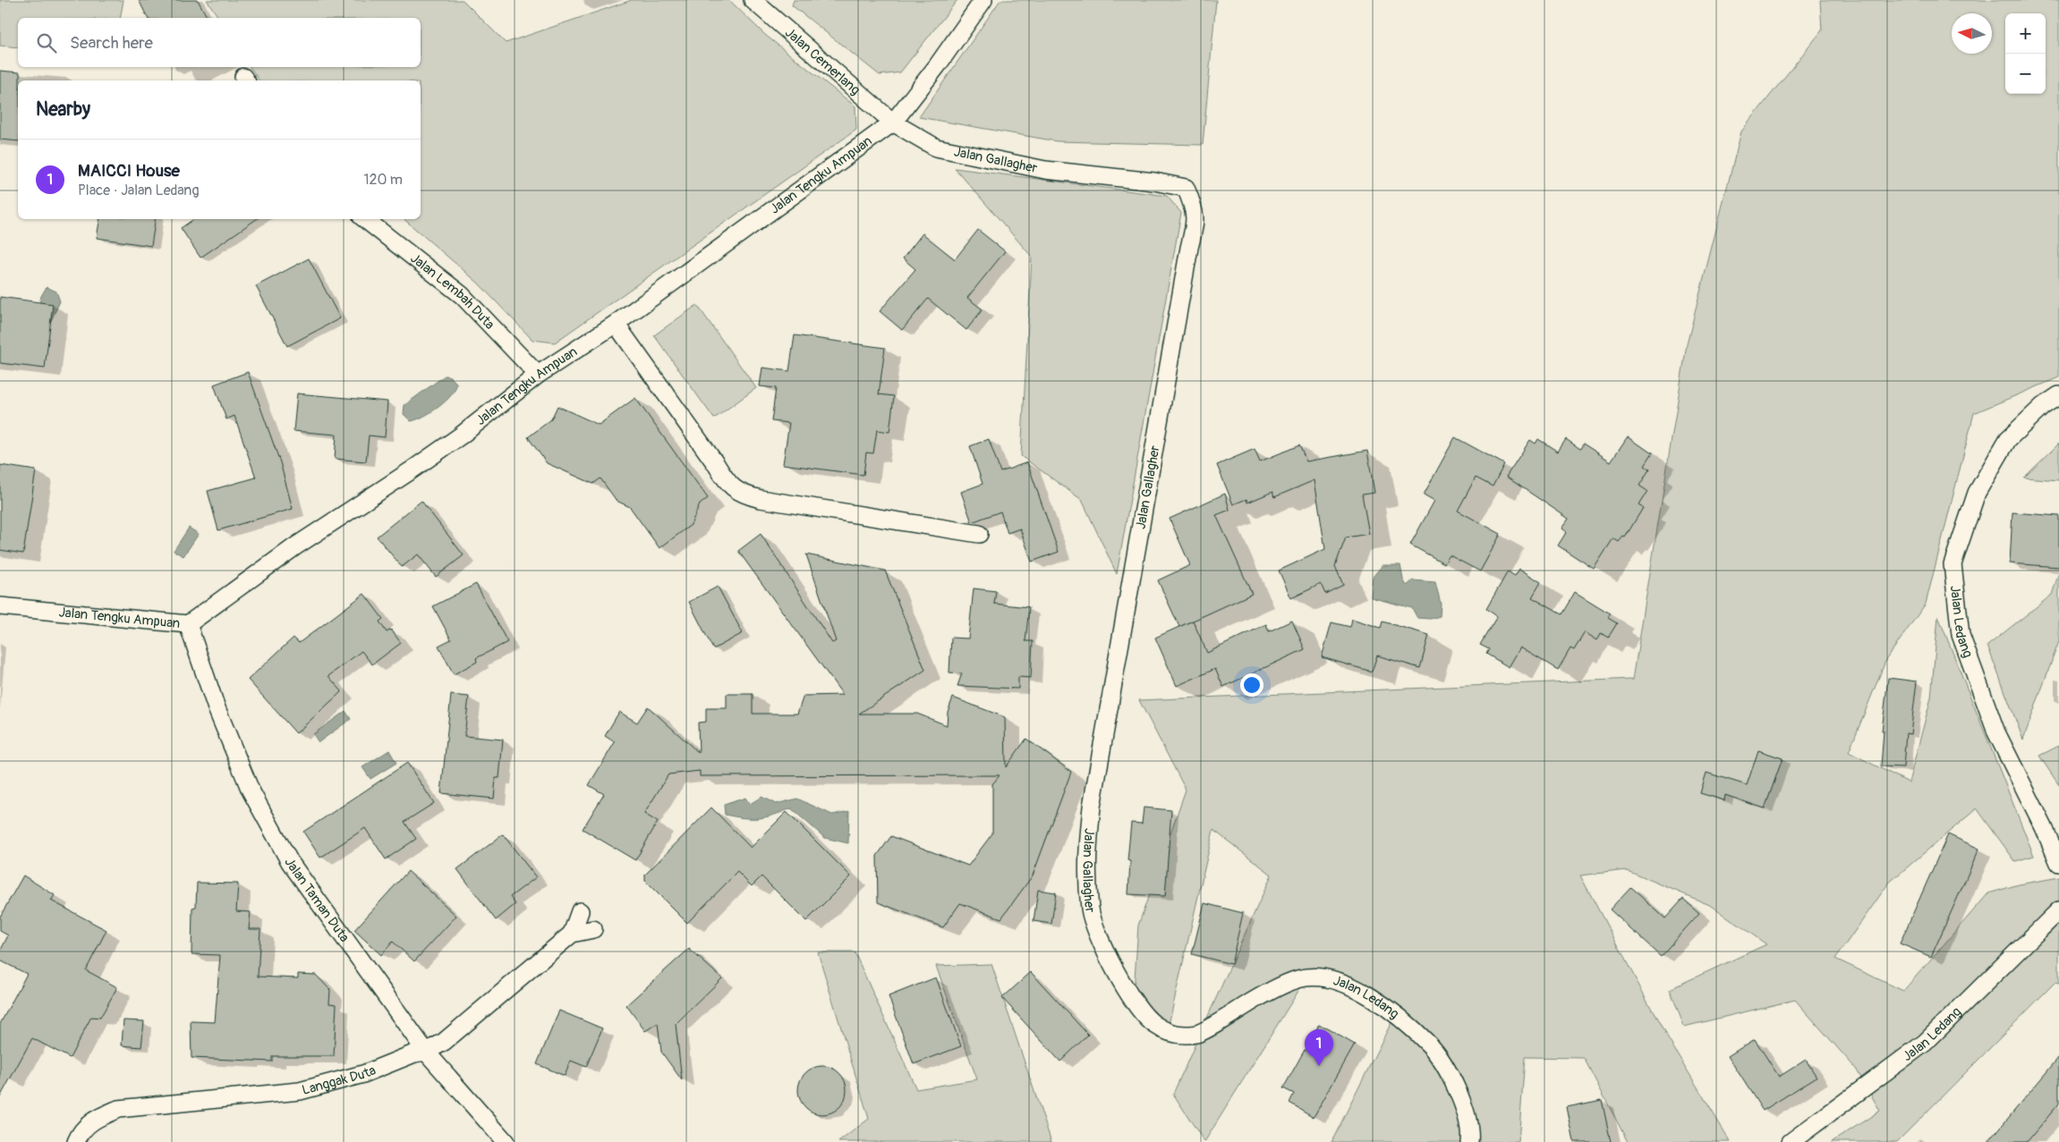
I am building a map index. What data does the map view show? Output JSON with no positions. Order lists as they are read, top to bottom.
{
  "streets": {
    "street": [
      "Jalan Cemerlang",
      "Jalan Gallagher",
      "Jalan Tengku Ampuan",
      "Jalan Lembah Duta",
      "Jalan Ledang",
      "Jalan Taman Duta",
      "Langgak Duta"
    ]
  },
  "crossings": [
    ["Jalan Cemerlang", "Jalan Gallagher"],
    ["Jalan Cemerlang", "Jalan Tengku Ampuan"],
    ["Jalan Gallagher", "Jalan Tengku Ampuan"],
    ["Jalan Gallagher", "Jalan Ledang"],
    ["Jalan Tengku Ampuan", "Jalan Lembah Duta"],
    ["Jalan Tengku Ampuan", "Jalan Taman Duta"],
    ["Jalan Taman Duta", "Langgak Duta"]
  ],
  "north": "left",
  "page": {
    "map_buttons": ["+", "−"],
    "search": "Search here",
    "heading": "Nearby",
    "list": [
      {
        "mark": "1",
        "name": "MAICCI House",
        "note": "Place · Jalan Ledang",
        "value": "120 m"
      }
    ],
    "pins": "1"
  }
}
